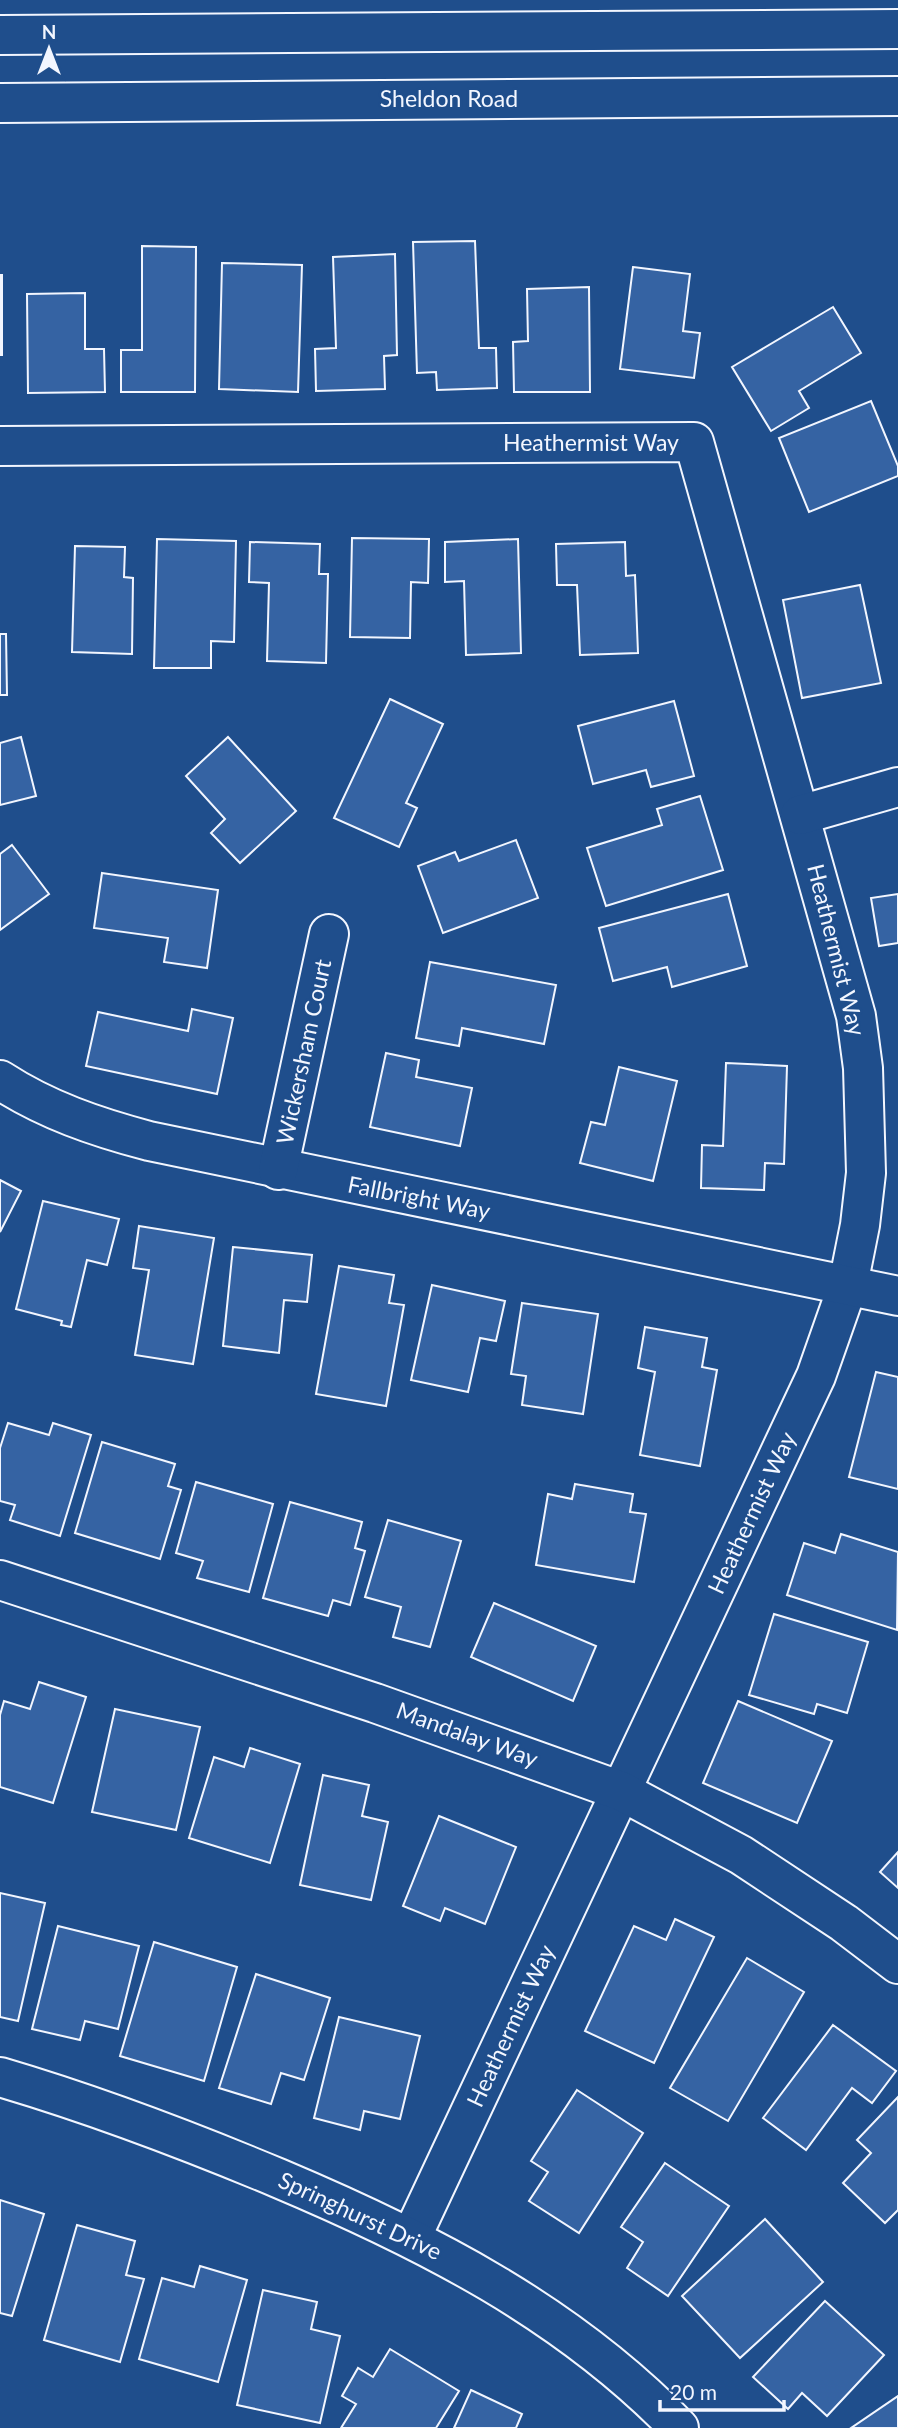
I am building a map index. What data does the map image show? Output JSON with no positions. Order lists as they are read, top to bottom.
{
  "streets": {
    "street": [
      "Sheldon Road",
      "Heathermist Way",
      "Wickersham Court",
      "Fallbright Way",
      "Mandalay Way",
      "Springhurst Drive"
    ]
  },
  "crossings": [
    ["Heathermist Way", "Fallbright Way"],
    ["Heathermist Way", "Mandalay Way"],
    ["Heathermist Way", "Springhurst Drive"],
    ["Wickersham Court", "Fallbright Way"]
  ],
  "scale_bar": "20 m",
  "north": "top"
}
